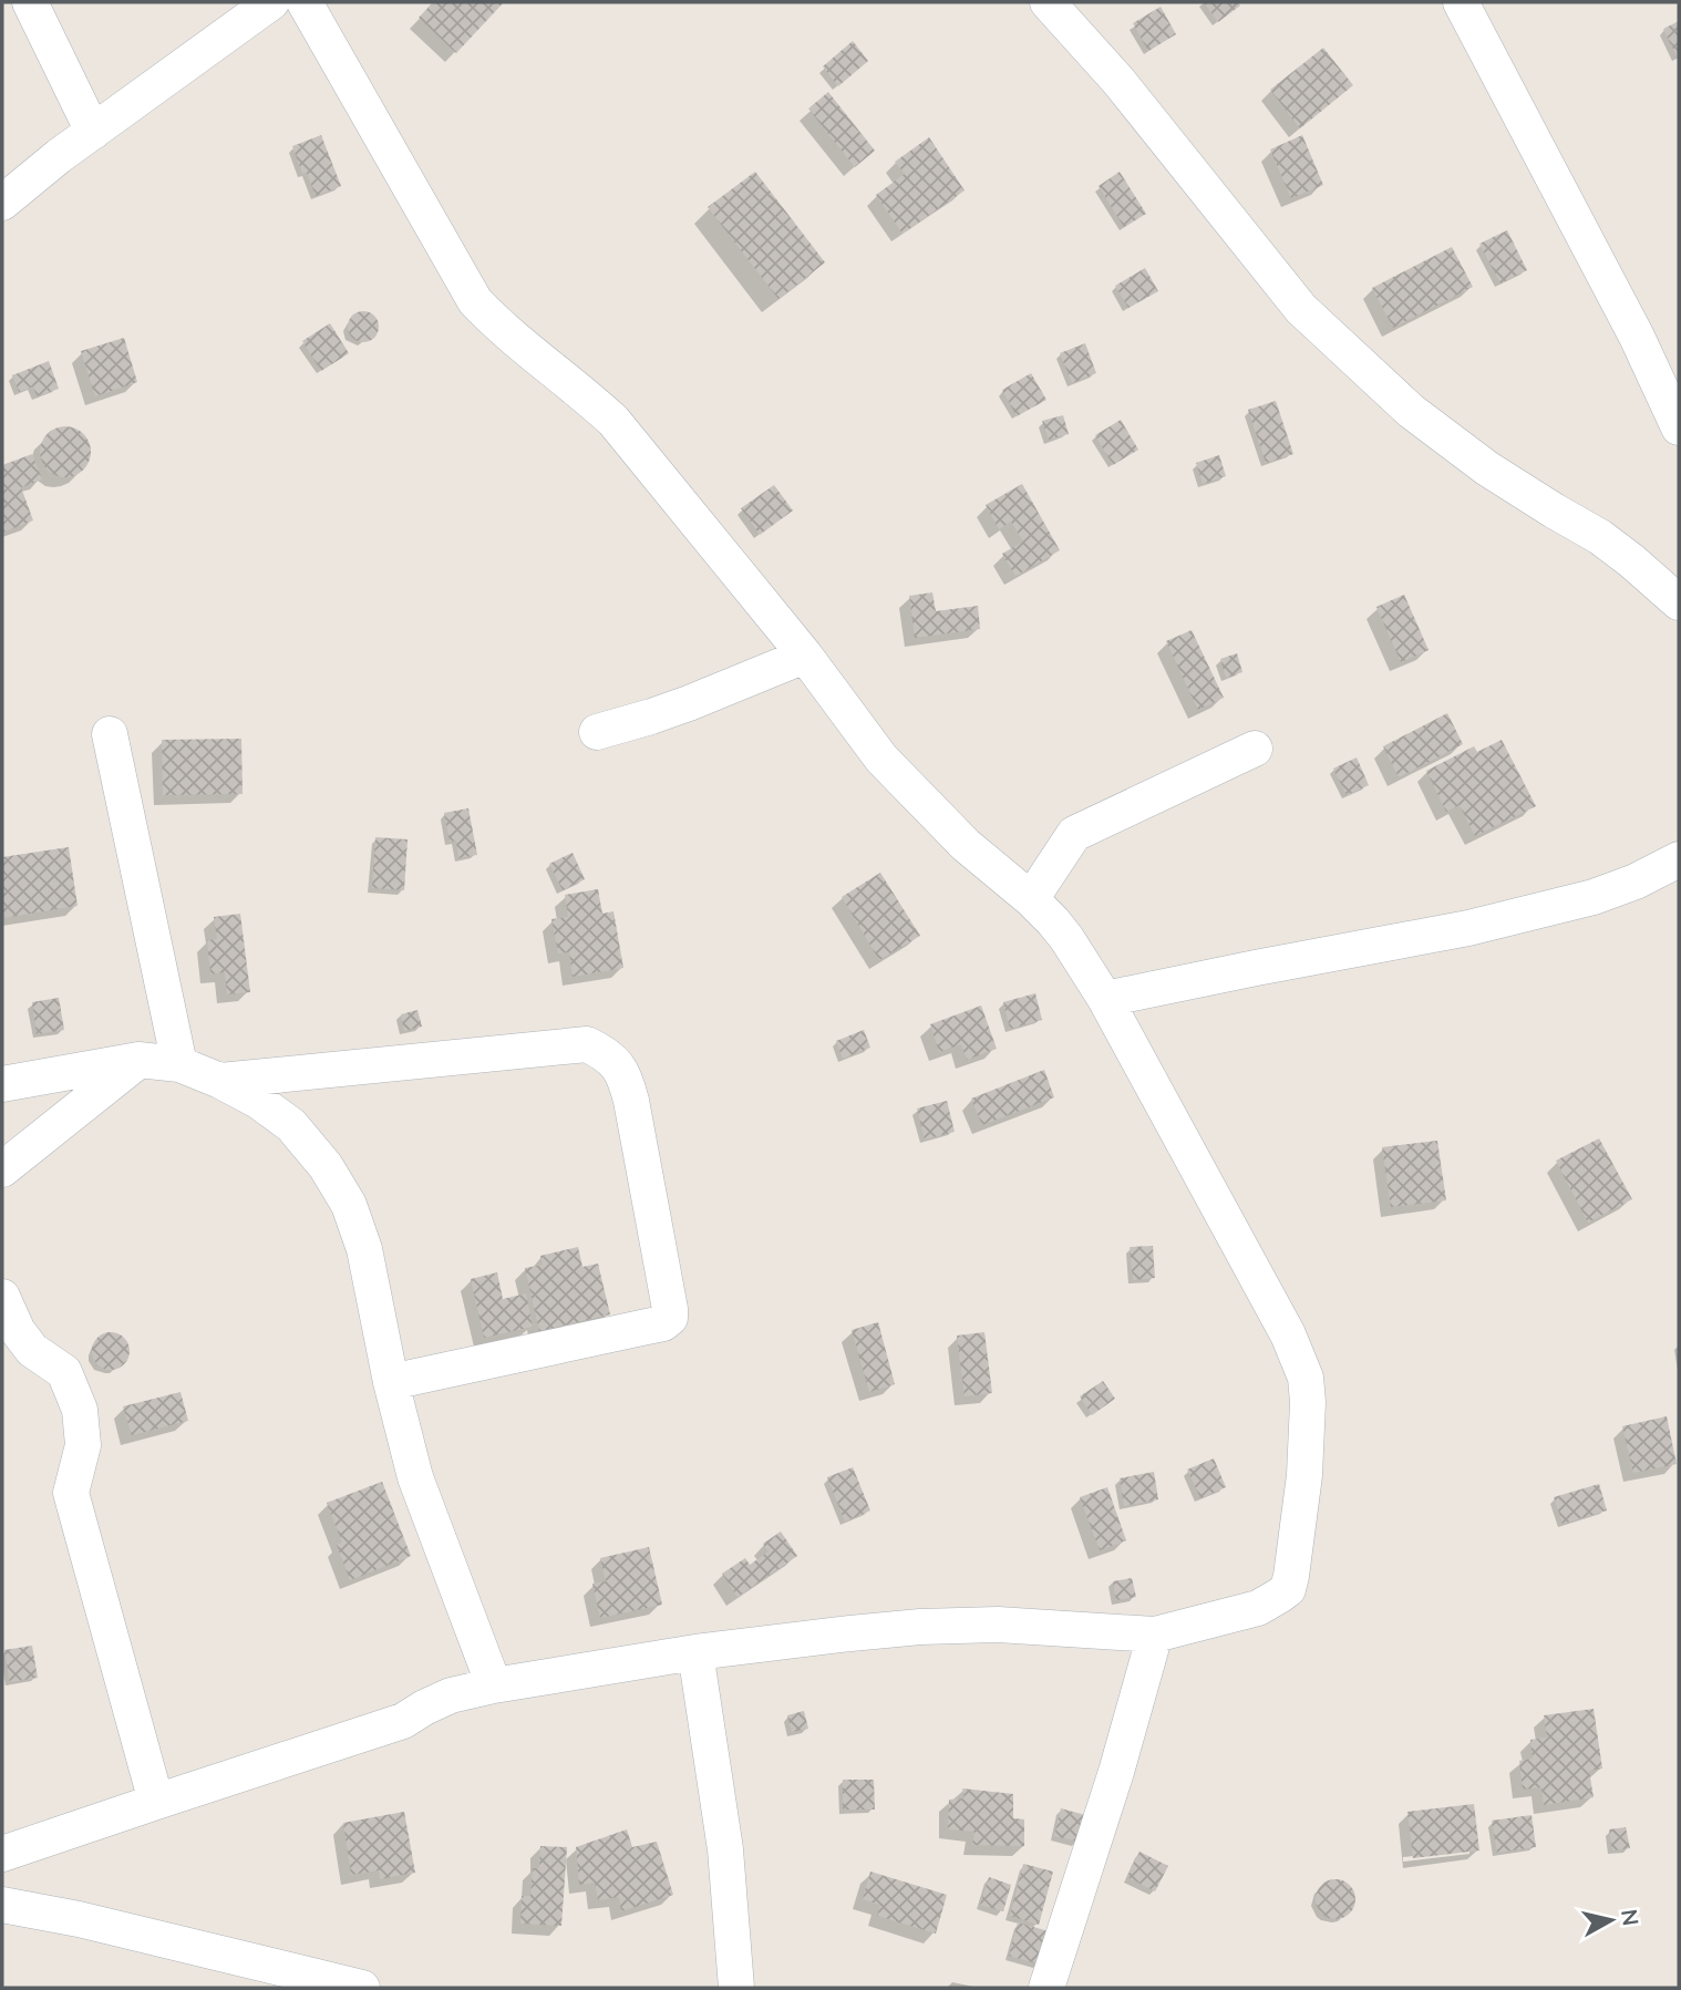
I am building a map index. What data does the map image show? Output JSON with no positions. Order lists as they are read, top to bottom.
{
  "north": "right"
}
